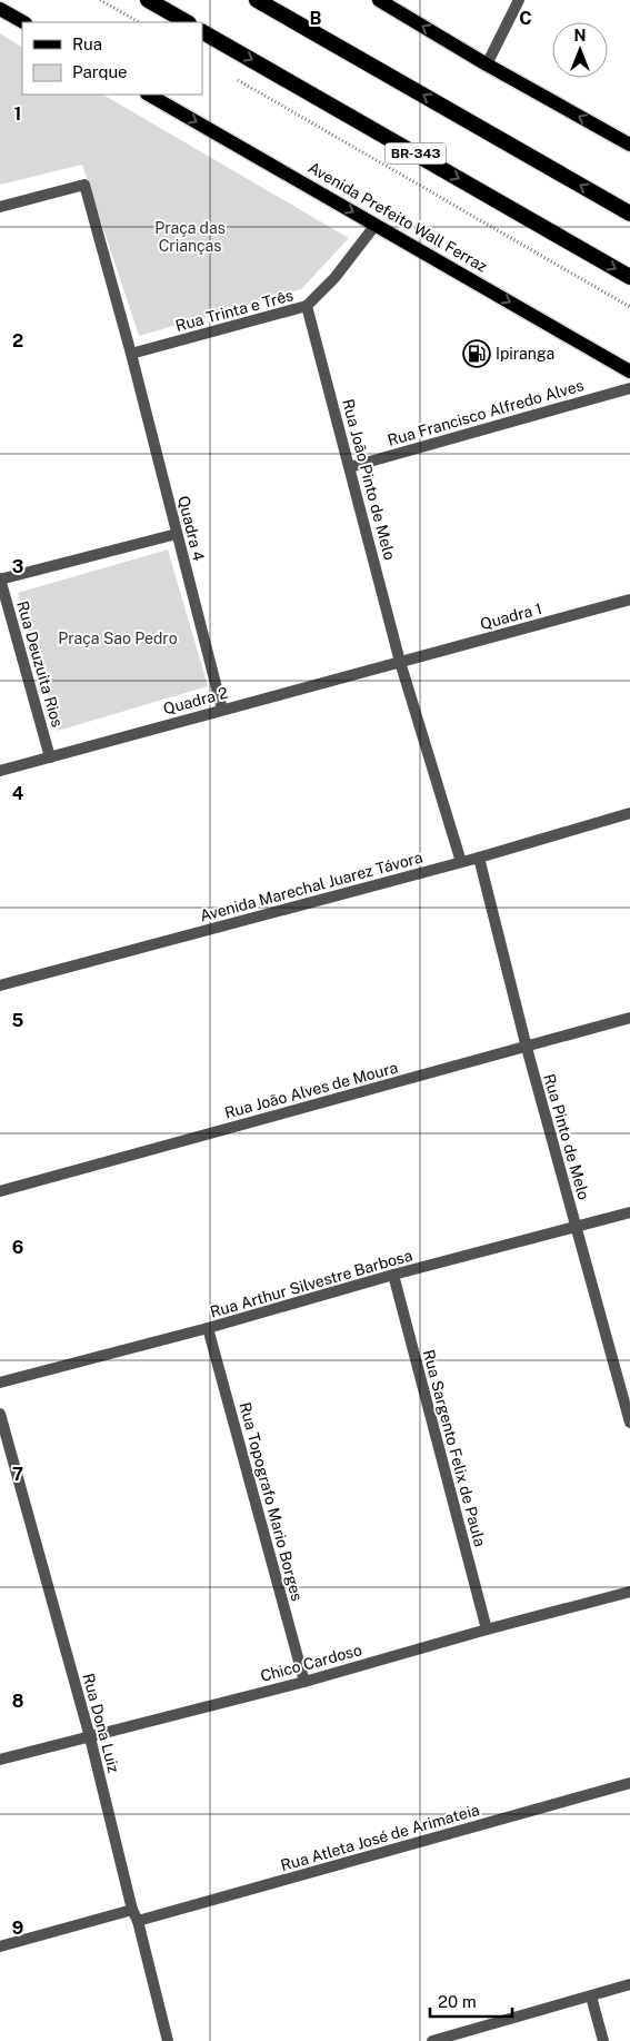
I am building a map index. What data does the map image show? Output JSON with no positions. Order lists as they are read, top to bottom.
{
  "streets": {
    "highway": ["BR-343"],
    "main road": ["Avenida Prefeito Wall Ferraz"],
    "street": [
      "Rua Trinta e Três",
      "Rua Francisco Alfredo Alves",
      "Rua João Pinto de Melo",
      "Quadra 4",
      "Quadra 1",
      "Rua Deuzuita Rios",
      "Quadra 2",
      "Avenida Marechal Juarez Távora",
      "Rua João Alves de Moura",
      "Rua Pinto de Melo",
      "Rua Arthur Silvestre Barbosa",
      "Rua Sargento Felix de Paula",
      "Rua Topografo Mario Borges",
      "Chico Cardoso",
      "Rua Dona Luiz",
      "Rua Atleta José de Arimateia"
    ]
  },
  "crossings": [
    ["Avenida Prefeito Wall Ferraz", "Rua Trinta e Três"],
    ["Rua Trinta e Três", "Rua João Pinto de Melo"],
    ["Rua Trinta e Três", "Quadra 4"],
    ["Rua Francisco Alfredo Alves", "Rua João Pinto de Melo"],
    ["Rua João Pinto de Melo", "Quadra 1"],
    ["Rua João Pinto de Melo", "Quadra 2"],
    ["Quadra 4", "Quadra 2"],
    ["Quadra 1", "Quadra 2"],
    ["Rua Deuzuita Rios", "Quadra 2"],
    ["Avenida Marechal Juarez Távora", "Rua Pinto de Melo"],
    ["Rua João Alves de Moura", "Rua Pinto de Melo"],
    ["Rua Pinto de Melo", "Rua Arthur Silvestre Barbosa"],
    ["Rua Arthur Silvestre Barbosa", "Rua Sargento Felix de Paula"],
    ["Rua Arthur Silvestre Barbosa", "Rua Topografo Mario Borges"],
    ["Rua Sargento Felix de Paula", "Chico Cardoso"],
    ["Rua Topografo Mario Borges", "Chico Cardoso"],
    ["Chico Cardoso", "Rua Dona Luiz"],
    ["Rua Dona Luiz", "Rua Atleta José de Arimateia"]
  ],
  "one_way": ["Avenida Prefeito Wall Ferraz"],
  "parks": ["Praça das Crianças", "Praça Sao Pedro"],
  "places": {
    "fuel station": ["Ipiranga"]
  },
  "legend": ["Rua", "Parque"],
  "scale_bar": "20 m",
  "north": "top",
  "grid": {
    "columns": ["B", "C"],
    "rows": [
      "1",
      "2",
      "3",
      "4",
      "5",
      "6",
      "7",
      "8",
      "9"
    ]
  }
}
